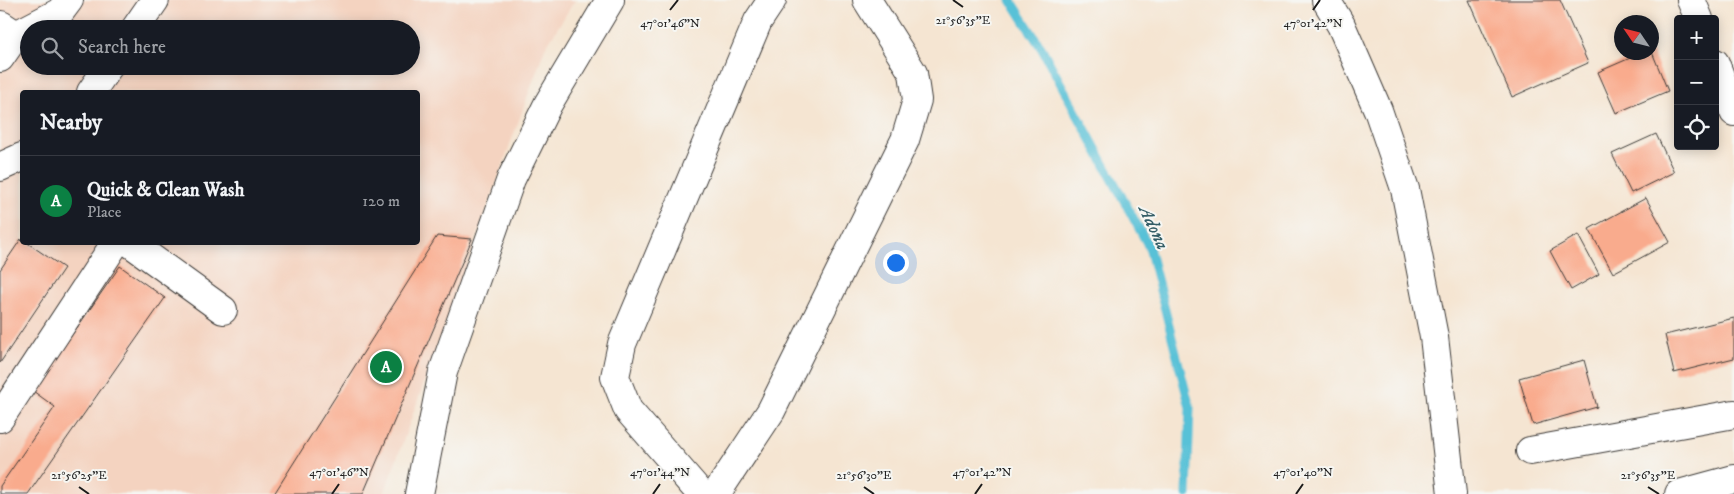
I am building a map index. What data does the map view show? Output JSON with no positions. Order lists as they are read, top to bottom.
{
  "water": ["Adona"],
  "north": "top left",
  "page": {
    "map_buttons": ["+", "−"],
    "search": "Search here",
    "heading": "Nearby",
    "list": [
      {
        "mark": "A",
        "name": "Quick & Clean Wash",
        "note": "Place",
        "value": "120 m"
      }
    ],
    "pins": "A"
  },
  "coordinates": [
    "21°56'35\"E",
    "47°01'46\"N",
    "47°01'42\"N",
    "47°01'44\"N",
    "47°01'40\"N",
    "21°56'25\"E",
    "21°56'30\"E"
  ]
}
